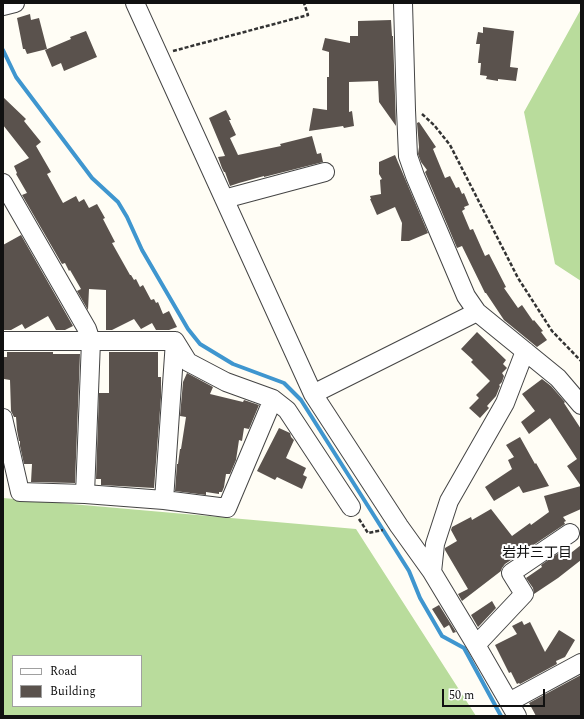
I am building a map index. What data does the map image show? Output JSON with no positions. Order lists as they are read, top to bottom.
{
  "districts": ["岩井三丁目"],
  "legend": ["Road", "Building"],
  "scale_bar": "50 m"
}
